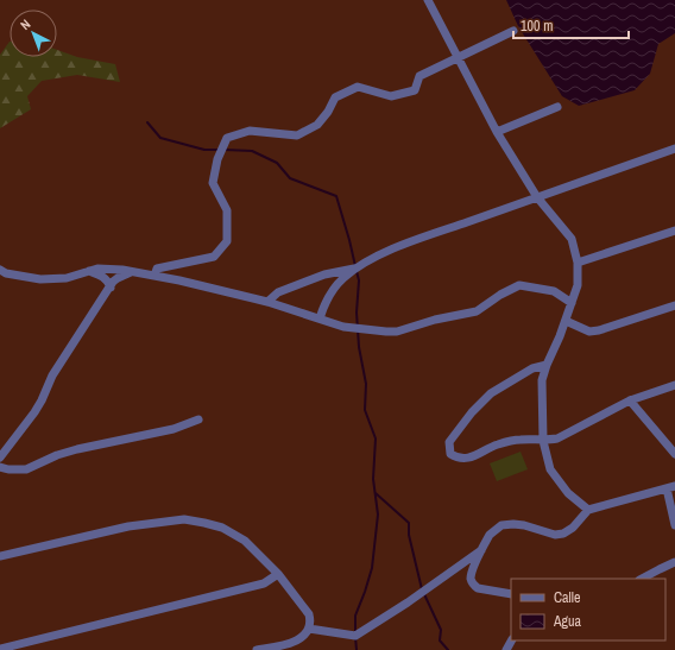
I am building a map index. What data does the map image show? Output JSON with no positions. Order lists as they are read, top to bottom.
{
  "legend": ["Calle", "Agua"],
  "scale_bar": "100 m",
  "north": "top left"
}
